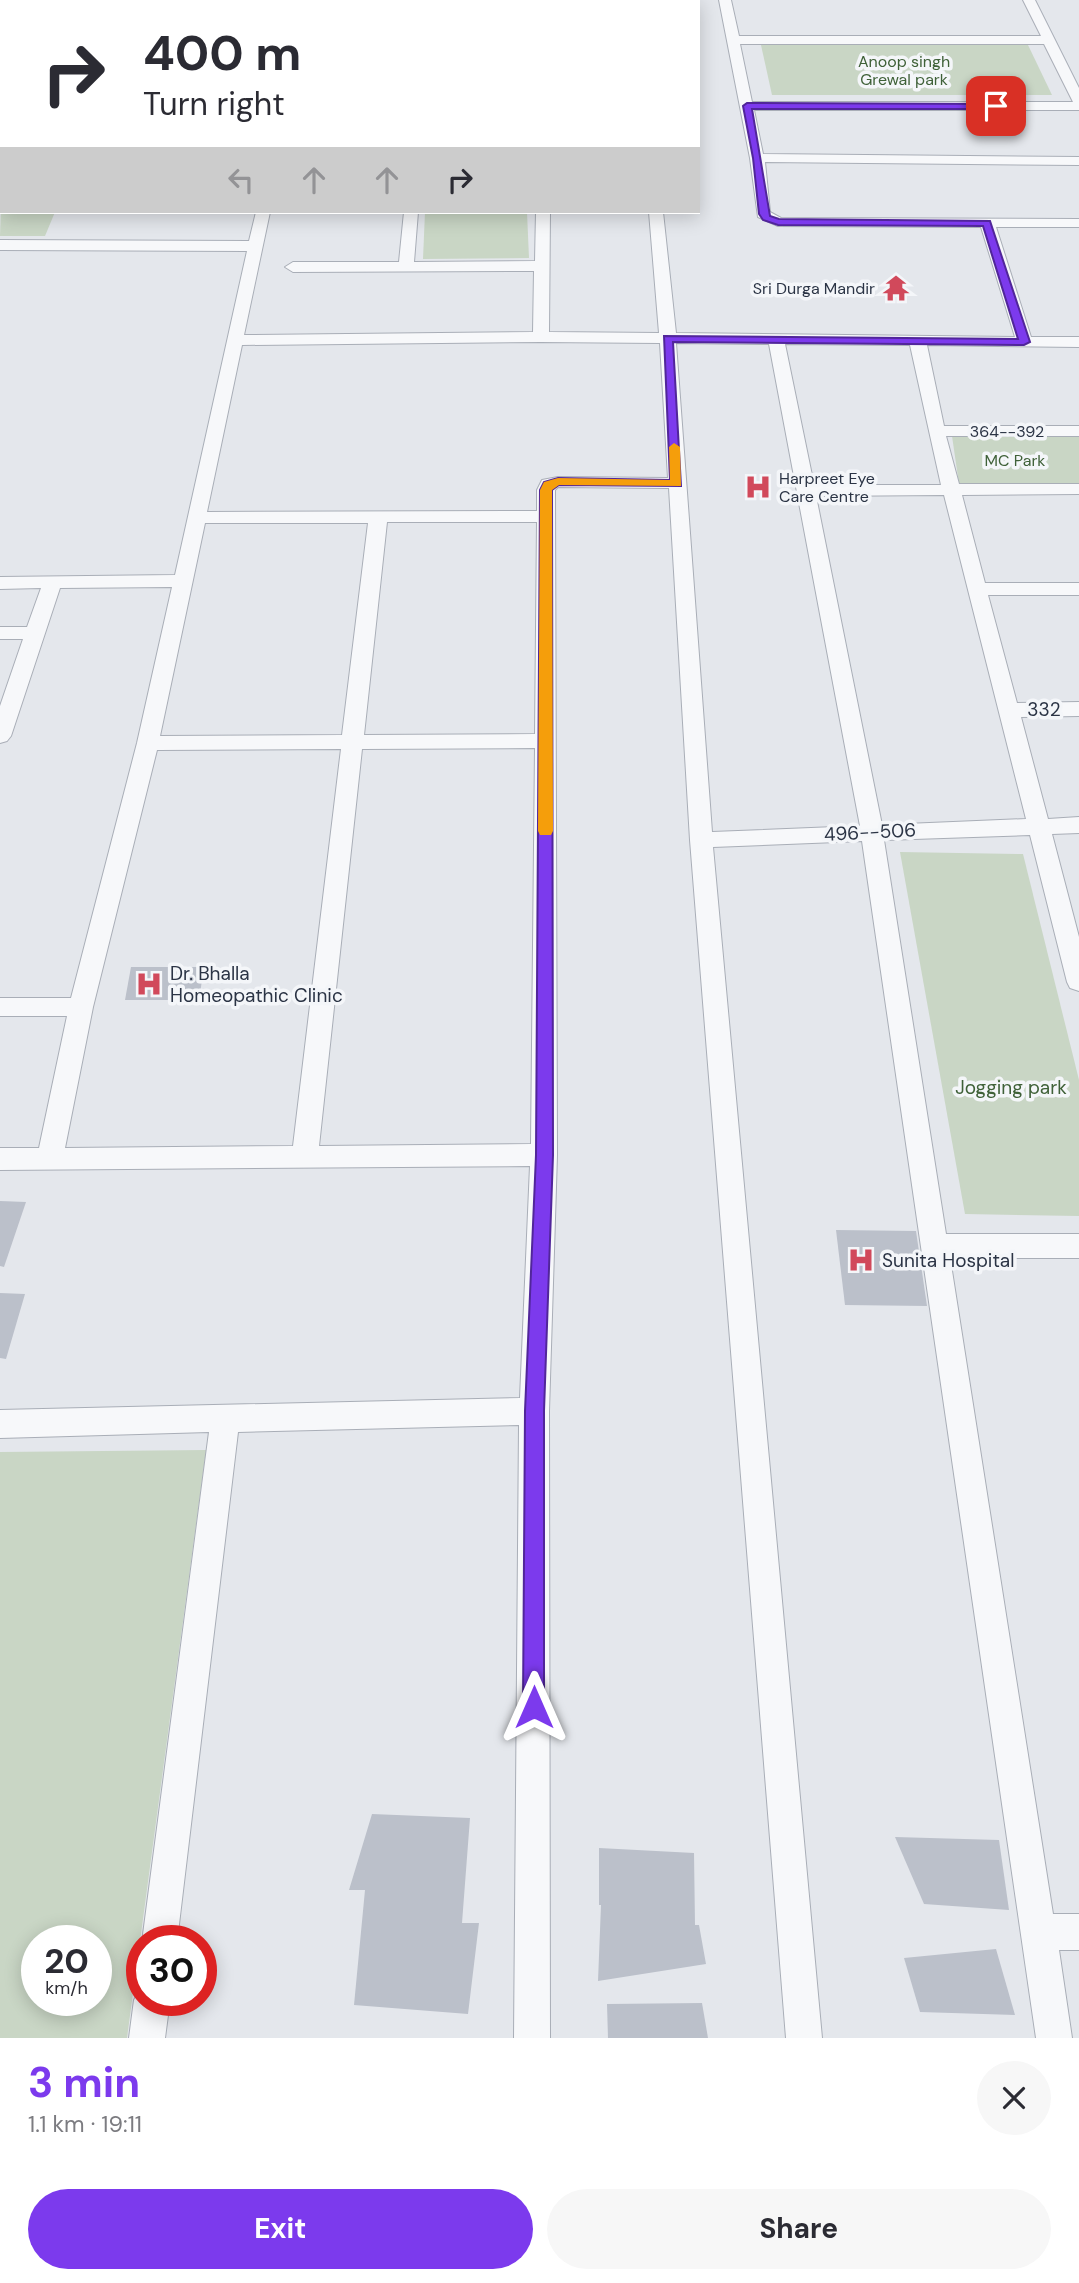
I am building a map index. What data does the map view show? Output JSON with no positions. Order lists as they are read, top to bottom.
{
  "streets": {
    "street": ["364--392", "332", "496--506"]
  },
  "parks": ["Anoop singh Grewal park", "MC Park", "Jogging park"],
  "places": {
    "temple": ["Sri Durga Mandir"],
    "hospital": ["Harpreet Eye Care Centre", "Dr. Bhalla Homeopathic Clinic", "Sunita Hospital"]
  },
  "page": {
    "turn": ["400 m", "Turn right"],
    "speed": "20 km/h",
    "limit": "30",
    "heading": ["3 min", "1.1 km · 19:11"],
    "buttons": ["Exit", "Share"]
  }
}
